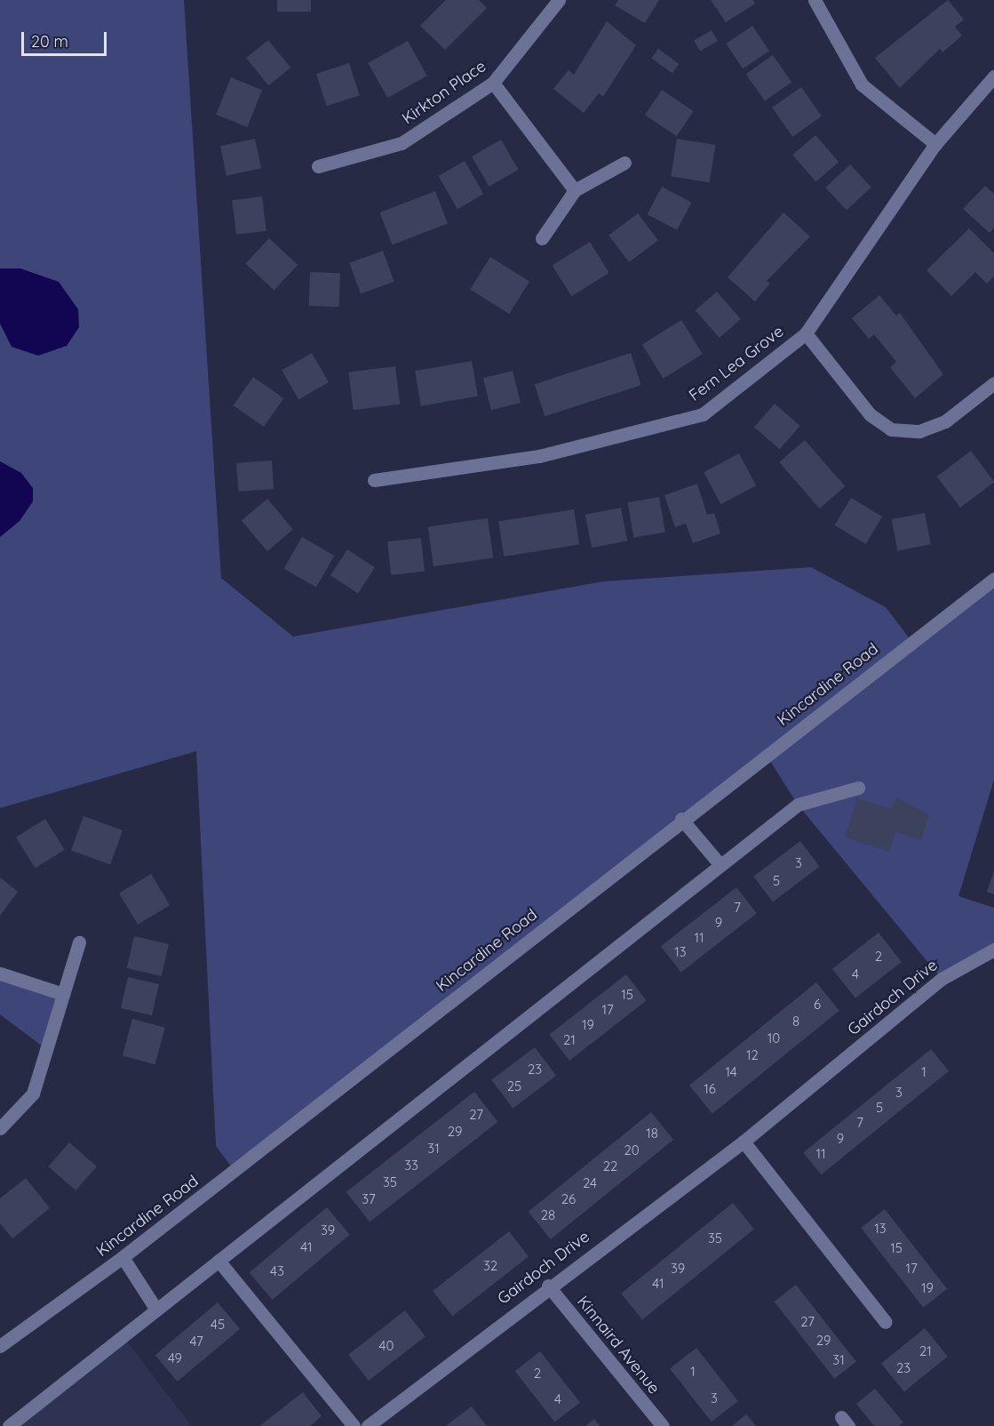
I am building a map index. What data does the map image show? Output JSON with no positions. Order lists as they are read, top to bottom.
{
  "streets": {
    "street": [
      "Kirkton Place",
      "Fern Lea Grove",
      "Kincardine Road",
      "Gairdoch Drive",
      "Kinnaird Avenue"
    ]
  },
  "crossings": [
    ["Gairdoch Drive", "Kinnaird Avenue"]
  ],
  "house_numbers": [
    "3",
    "5",
    "7",
    "9",
    "11",
    "13",
    "2",
    "4",
    "15",
    "6",
    "17",
    "8",
    "19",
    "10",
    "21",
    "12",
    "23",
    "14",
    "1",
    "25",
    "16",
    "3",
    "5",
    "27",
    "7",
    "29",
    "18",
    "9",
    "31",
    "20",
    "11",
    "33",
    "22",
    "35",
    "24",
    "37",
    "26",
    "28",
    "13",
    "39",
    "35",
    "41",
    "15",
    "32",
    "39",
    "17",
    "43",
    "41",
    "19",
    "27",
    "45",
    "29",
    "47",
    "40",
    "21",
    "49",
    "31",
    "23",
    "1",
    "2",
    "3",
    "4"
  ],
  "scale_bar": "20 m"
}
